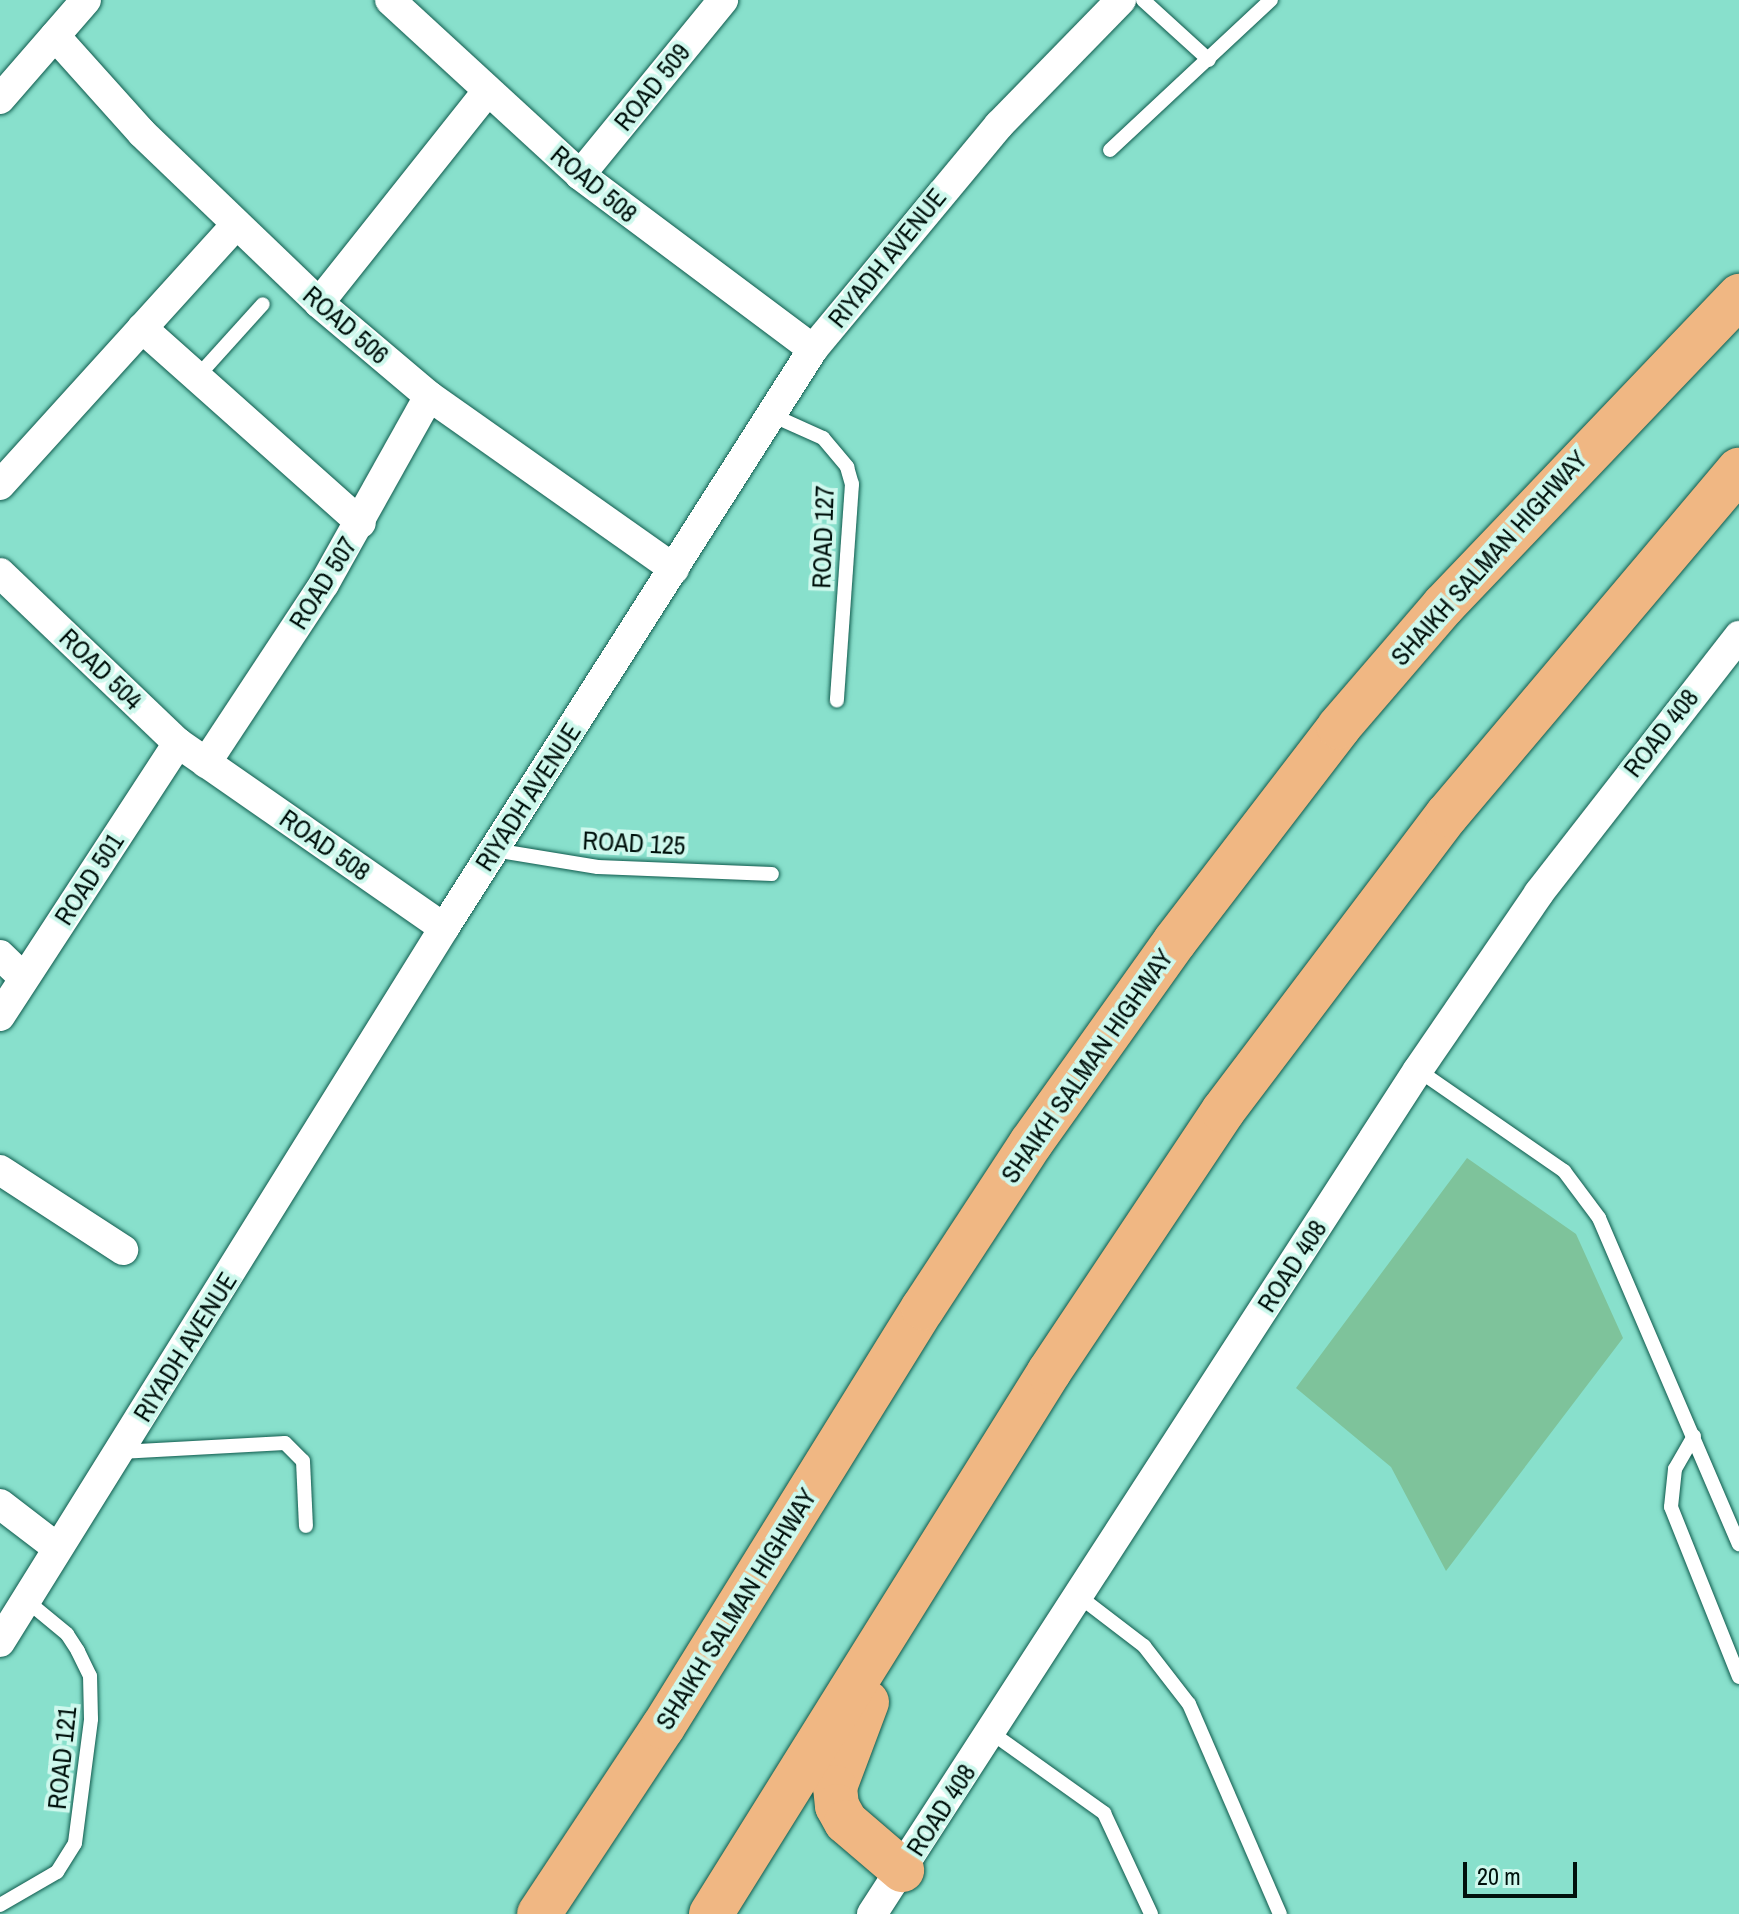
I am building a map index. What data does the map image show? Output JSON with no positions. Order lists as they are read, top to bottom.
{
  "streets": {
    "main road": ["SHAIKH SALMAN HIGHWAY"],
    "street": [
      "ROAD 509",
      "ROAD 508",
      "RIYADH AVENUE",
      "ROAD 506",
      "ROAD 507",
      "ROAD 504",
      "ROAD 408",
      "ROAD 501"
    ],
    "lane": ["ROAD 127", "ROAD 125", "ROAD 121"]
  },
  "crossings": [
    ["ROAD 509", "ROAD 508"],
    ["ROAD 508", "RIYADH AVENUE"],
    ["ROAD 508", "ROAD 507"],
    ["ROAD 508", "ROAD 504"],
    ["RIYADH AVENUE", "ROAD 506"],
    ["RIYADH AVENUE", "ROAD 127"],
    ["RIYADH AVENUE", "ROAD 125"],
    ["RIYADH AVENUE", "ROAD 121"],
    ["ROAD 506", "ROAD 507"],
    ["ROAD 507", "ROAD 504"],
    ["ROAD 504", "ROAD 501"]
  ],
  "scale_bar": "20 m"
}
